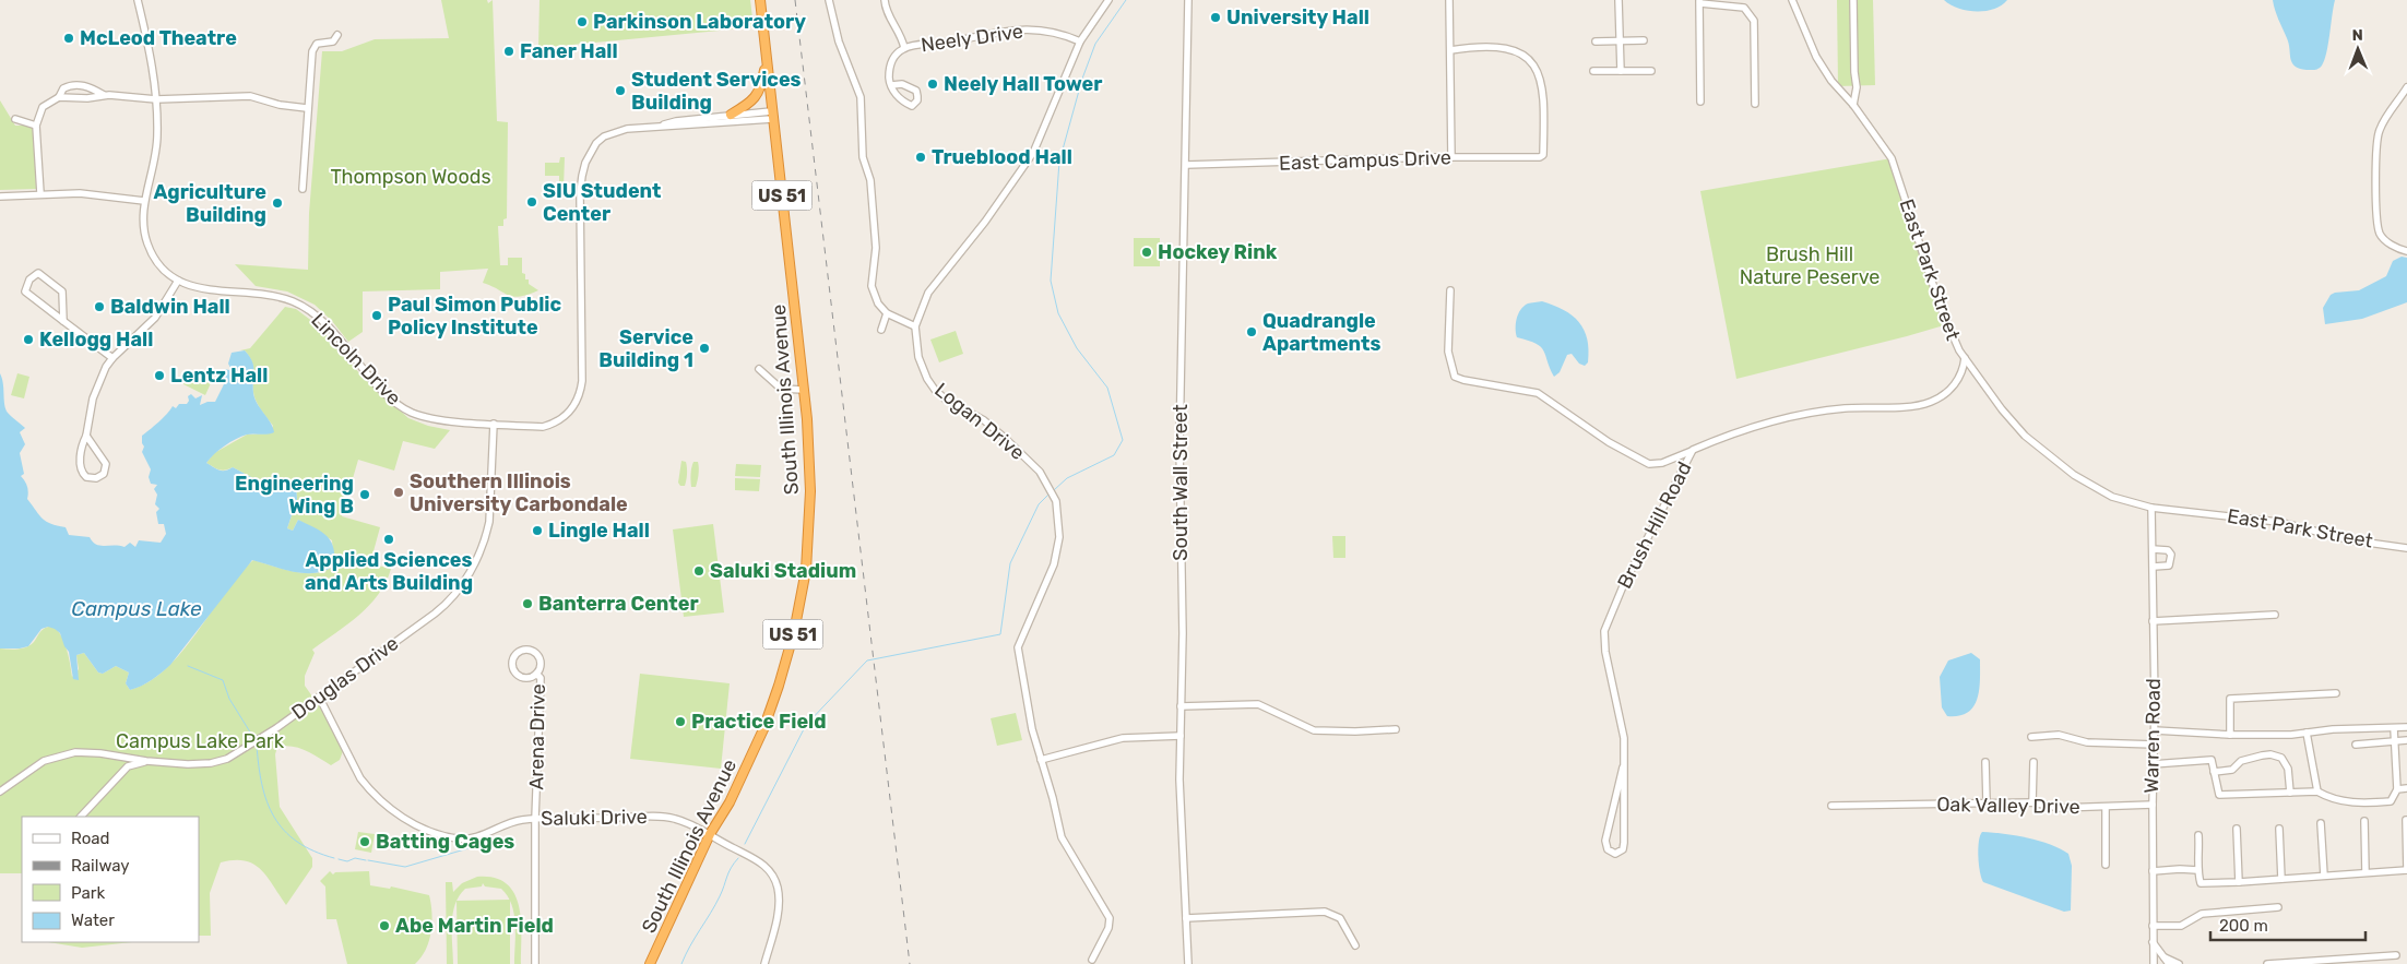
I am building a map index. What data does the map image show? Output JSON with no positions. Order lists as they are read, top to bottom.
{
  "streets": {
    "highway": ["US 51", "South Illinois Avenue"],
    "street": [
      "Neely Drive",
      "East Campus Drive",
      "East Park Street",
      "Lincoln Drive",
      "Logan Drive",
      "South Wall Street",
      "Brush Hill Road",
      "Douglas Drive",
      "Warren Road",
      "Arena Drive",
      "Oak Valley Drive",
      "Saluki Drive"
    ]
  },
  "crossings": [
    ["Neely Drive", "Logan Drive"],
    ["East Campus Drive", "South Wall Street"],
    ["East Park Street", "Brush Hill Road"],
    ["East Park Street", "Warren Road"],
    ["Lincoln Drive", "South Illinois Avenue"],
    ["Lincoln Drive", "Douglas Drive"],
    ["South Illinois Avenue", "Saluki Drive"],
    ["Douglas Drive", "Saluki Drive"],
    ["Warren Road", "Oak Valley Drive"],
    ["Arena Drive", "Saluki Drive"]
  ],
  "water": ["Campus Lake"],
  "parks": ["Thompson Woods", "Brush Hill Nature Peserve", "Campus Lake Park"],
  "places": [
    "University Hall",
    "Parkinson Laboratory",
    "McLeod Theatre",
    "Faner Hall",
    "Neely Hall Tower",
    "Student Services Building",
    "Trueblood Hall",
    "SIU Student Center",
    "Agriculture Building",
    "Hockey Rink",
    "Baldwin Hall",
    "Paul Simon Public Policy Institute",
    "Quadrangle Apartments",
    "Kellogg Hall",
    "Service Building 1",
    "Lentz Hall",
    "Southern Illinois University Carbondale",
    "Engineering Wing B",
    "Lingle Hall",
    "Applied Sciences and Arts Building",
    "Saluki Stadium",
    "Banterra Center",
    "Practice Field",
    "Batting Cages",
    "Abe Martin Field"
  ],
  "legend": [
    "Road",
    "Railway",
    "Park",
    "Water"
  ],
  "scale_bar": "200 m",
  "north": "top"
}
